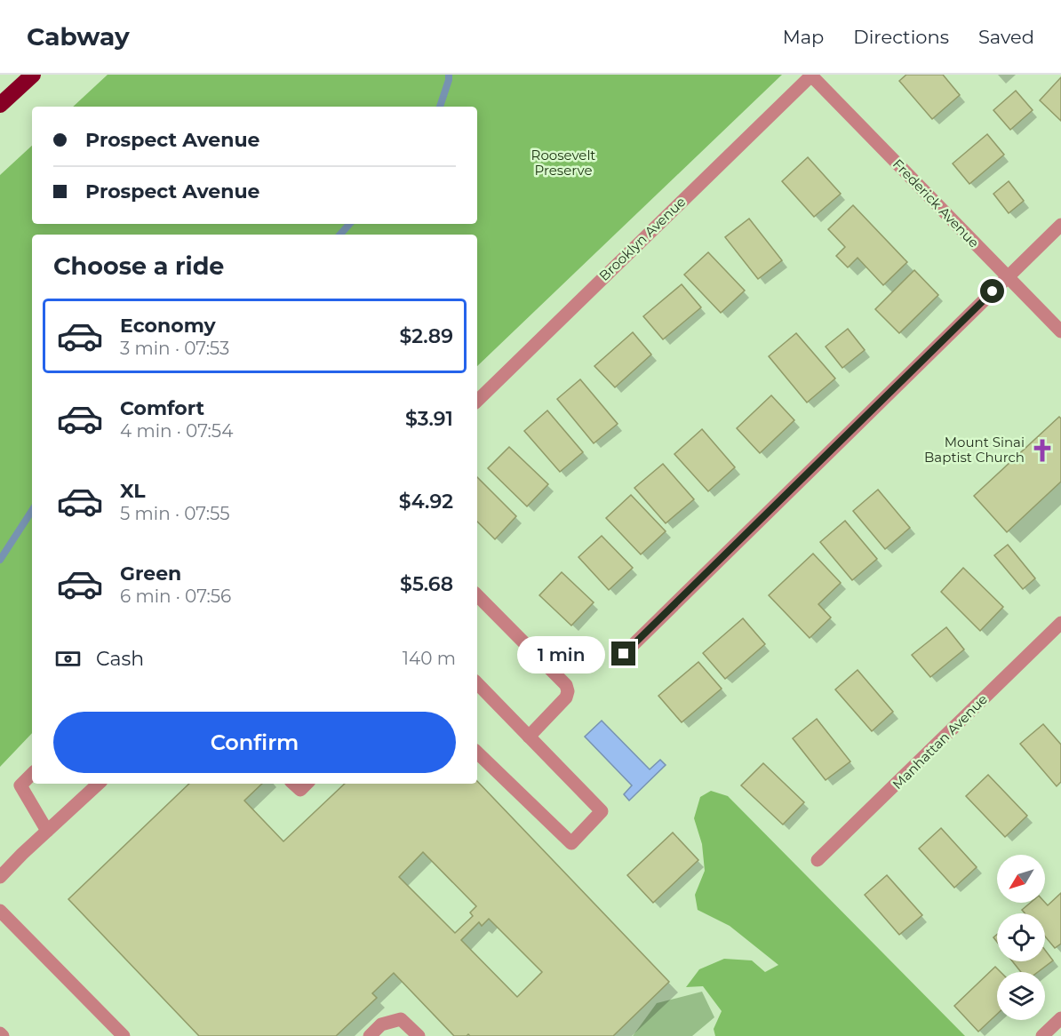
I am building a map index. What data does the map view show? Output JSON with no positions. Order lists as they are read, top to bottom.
{
  "streets": {
    "street": ["Frederick Avenue", "Brooklyn Avenue", "Manhattan Avenue"]
  },
  "crossings": [
    ["Frederick Avenue", "Brooklyn Avenue"]
  ],
  "parks": ["Roosevelt Preserve"],
  "places": {
    "church": ["Mount Sinai Baptist Church"]
  },
  "north": "bottom left",
  "page": {
    "header": "Cabway",
    "nav": ["Map", "Directions", "Saved"],
    "banner": ["Prospect Avenue", "Prospect Avenue"],
    "heading": "Choose a ride",
    "list": [
      {
        "name": "Economy",
        "note": "3 min · 07:53",
        "value": "$2.89"
      },
      {
        "name": "Comfort",
        "note": "4 min · 07:54",
        "value": "$3.91"
      },
      {
        "name": "XL",
        "note": "5 min · 07:55",
        "value": "$4.92"
      },
      {
        "name": "Green",
        "note": "6 min · 07:56",
        "value": "$5.68"
      }
    ],
    "pay": ["Cash", "140 m"],
    "bubble": "1 min",
    "buttons": "Confirm"
  }
}
